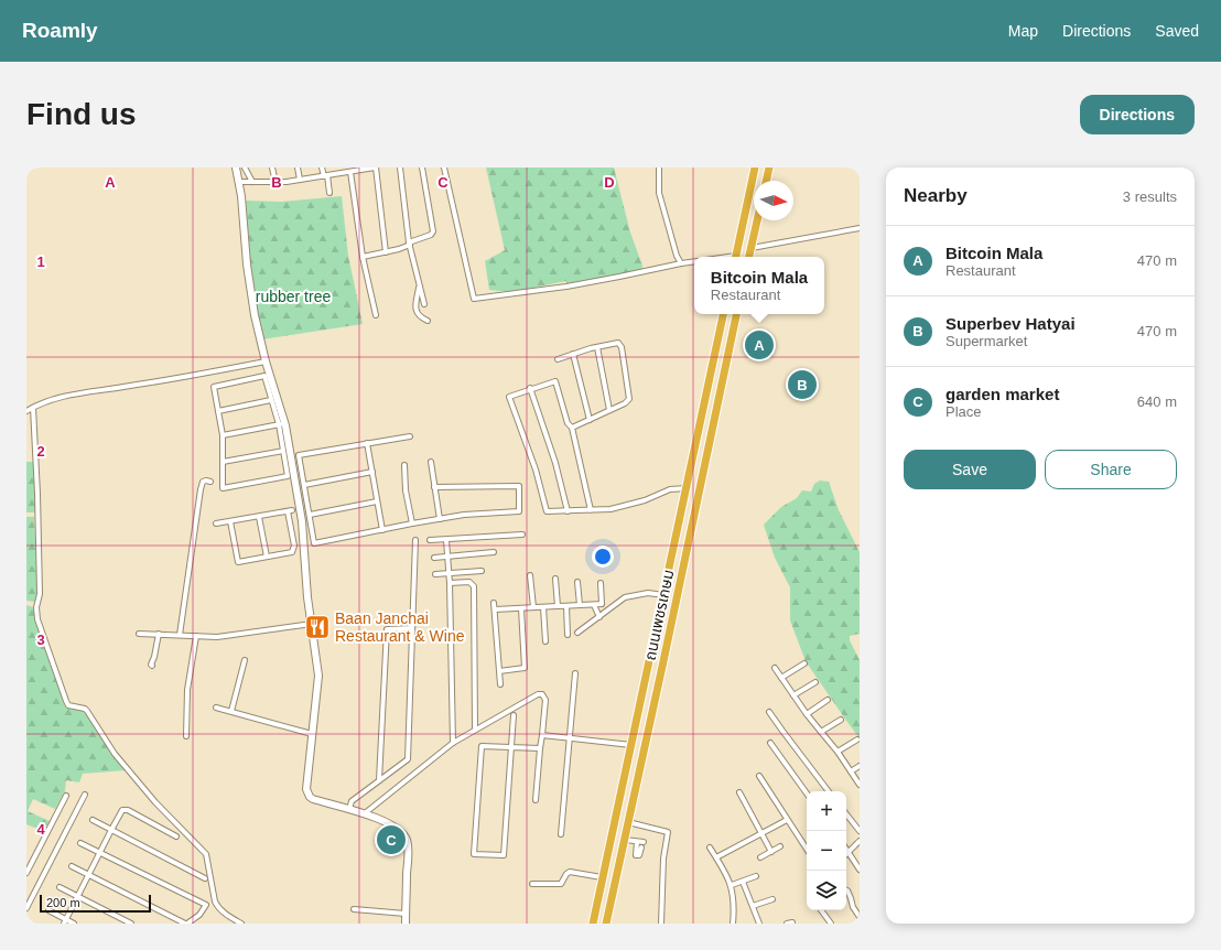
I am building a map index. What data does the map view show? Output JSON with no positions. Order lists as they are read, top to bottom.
{
  "streets": {
    "highway": ["ถนนเพชรเกษม"]
  },
  "parks": ["rubber tree"],
  "places": {
    "restaurant": ["Baan Janchai Restaurant & Wine"]
  },
  "scale_bar": "200 m",
  "north": "right",
  "page": {
    "header": "Roamly",
    "nav": ["Map", "Directions", "Saved"],
    "buttons": [
      "Directions",
      ["Save", "Share"]
    ],
    "title": "Find us",
    "heading": ["Nearby", "3 results"],
    "list": [
      {
        "mark": "A",
        "name": "Bitcoin Mala",
        "note": "Restaurant",
        "value": "470 m"
      },
      {
        "mark": "B",
        "name": "Superbev Hatyai",
        "note": "Supermarket",
        "value": "470 m"
      },
      {
        "mark": "C",
        "name": "garden market",
        "note": "Place",
        "value": "640 m"
      }
    ],
    "popup": ["Bitcoin Mala", "Restaurant"],
    "pins": ["A", "B", "C"],
    "map_buttons": ["+", "−"],
    "scale": "200 m"
  },
  "grid": {
    "columns": [
      "A",
      "B",
      "C",
      "D"
    ],
    "rows": [
      "1",
      "2",
      "3",
      "4"
    ]
  }
}
